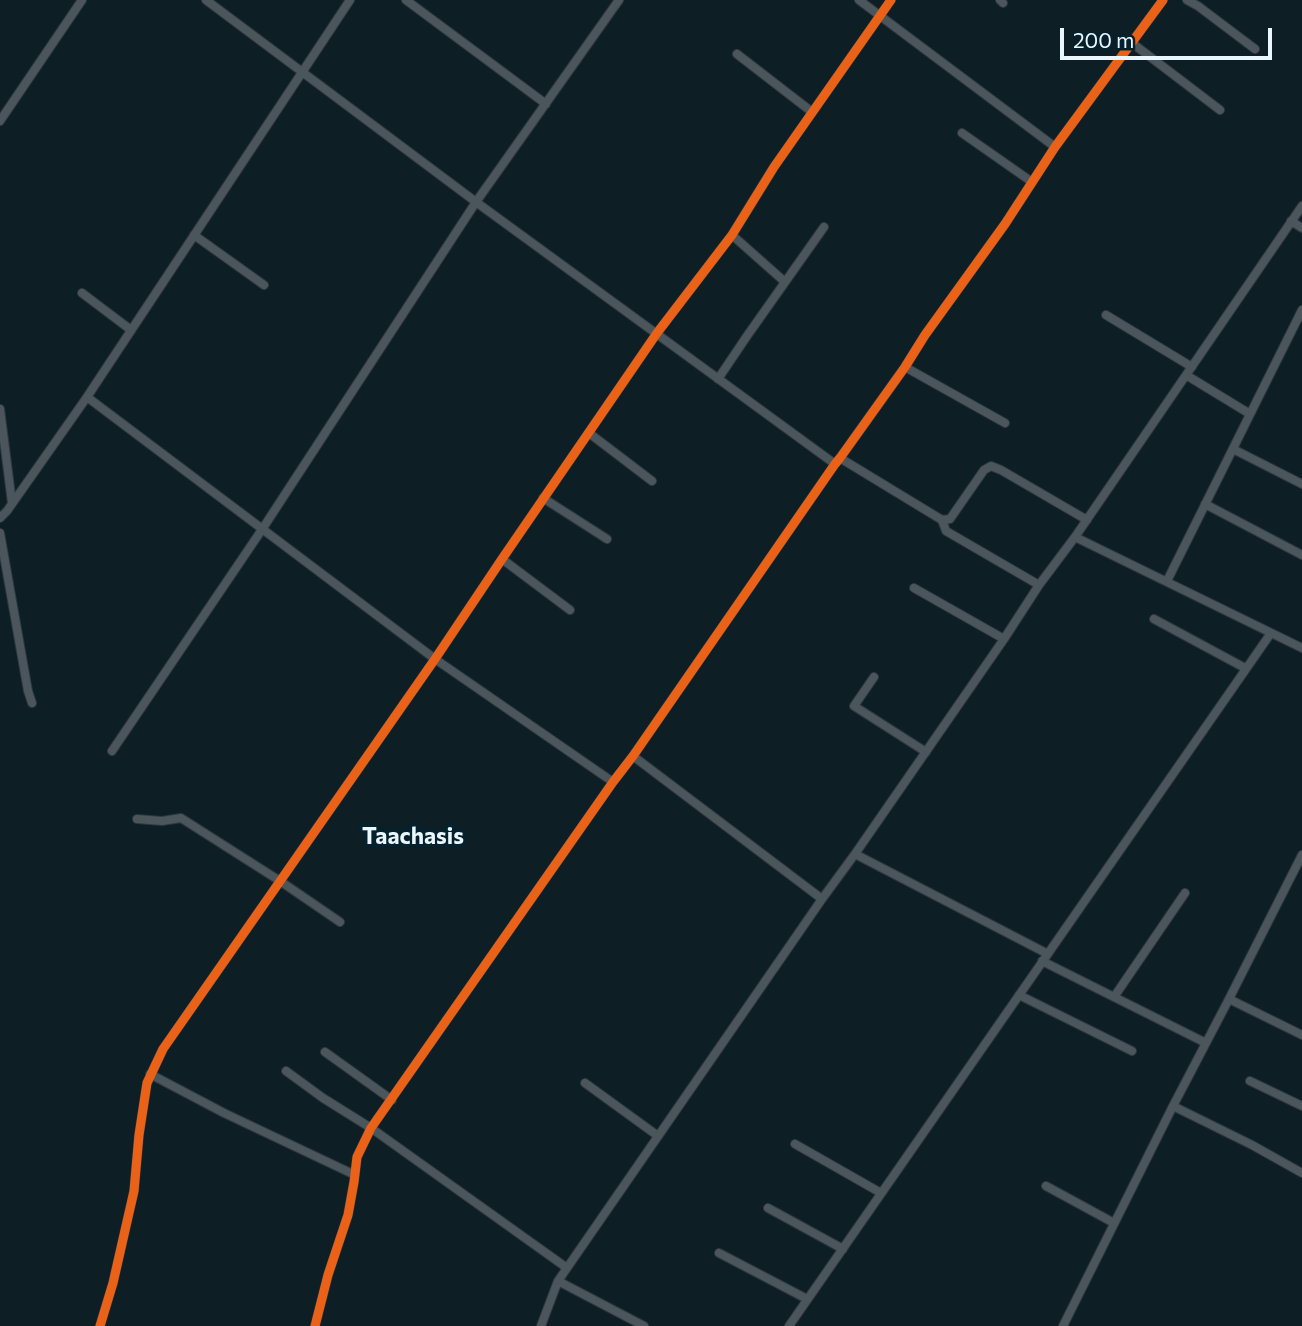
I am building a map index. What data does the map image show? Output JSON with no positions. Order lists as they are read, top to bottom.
{
  "districts": ["Taachasis"],
  "scale_bar": "200 m"
}
